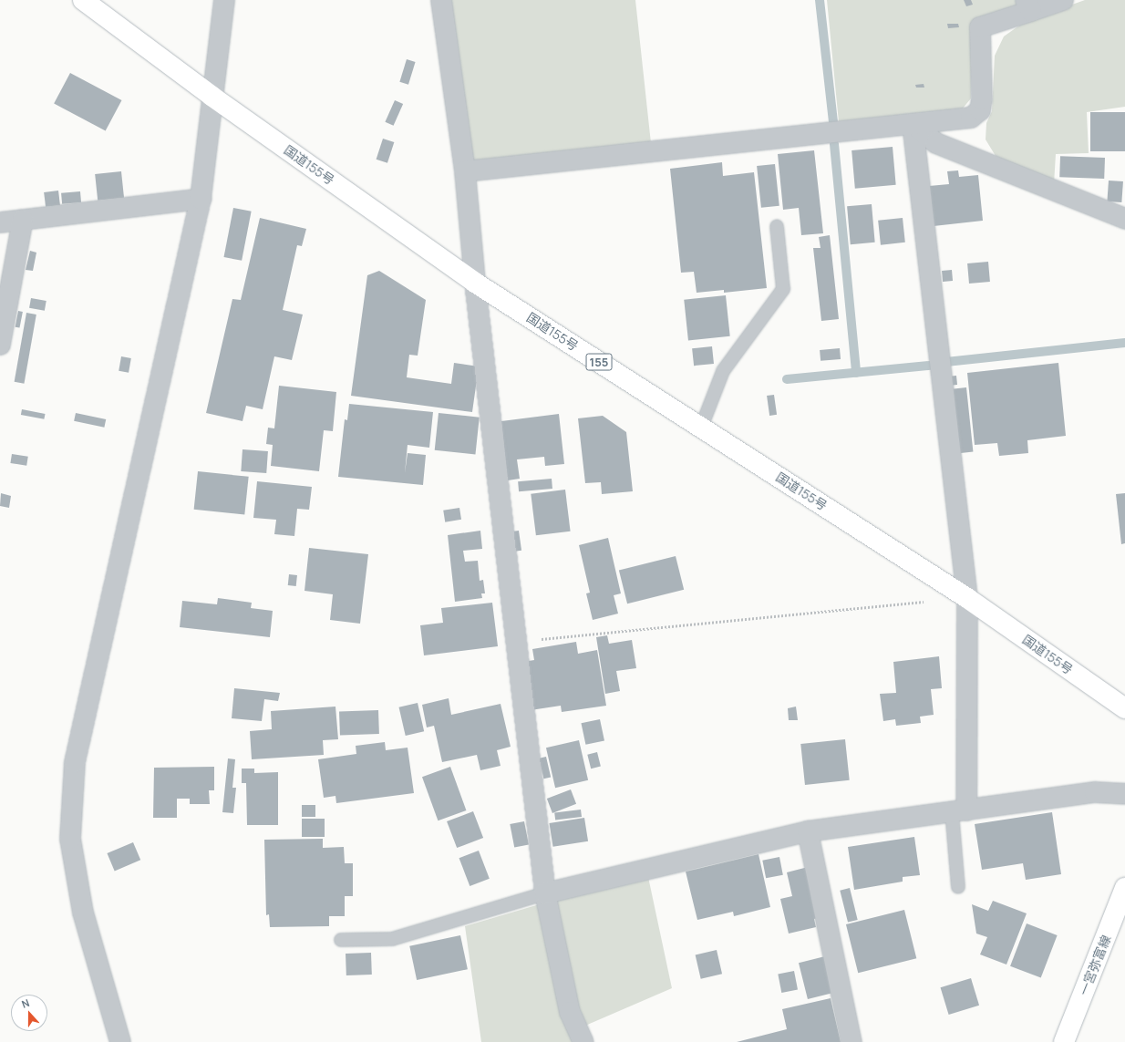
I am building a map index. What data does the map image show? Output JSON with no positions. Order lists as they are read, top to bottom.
{
  "streets": {
    "main road": ["国道155号", "155", "一宮弥富線"]
  },
  "north": "top"
}
